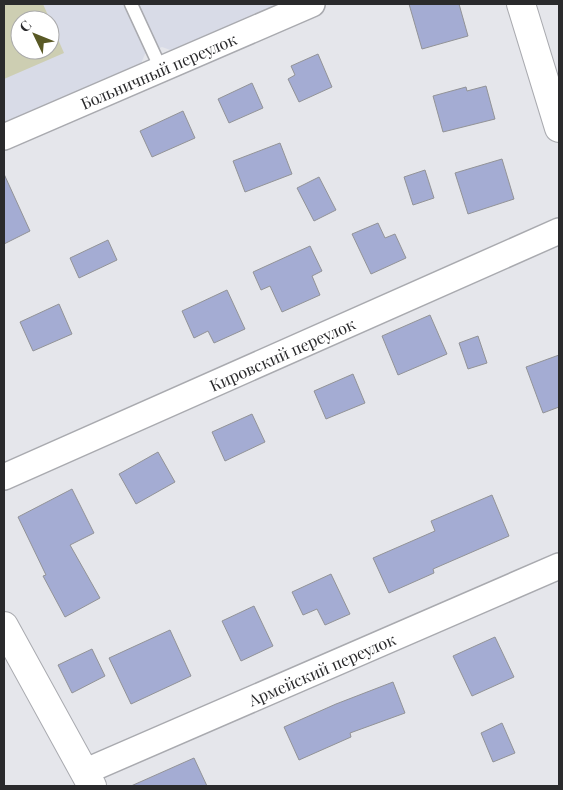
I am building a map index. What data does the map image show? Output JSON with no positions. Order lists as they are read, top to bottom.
{
  "streets": {
    "street": ["Больничный переулок", "Кировский переулок", "Армейский переулок"]
  },
  "north": "top left"
}
